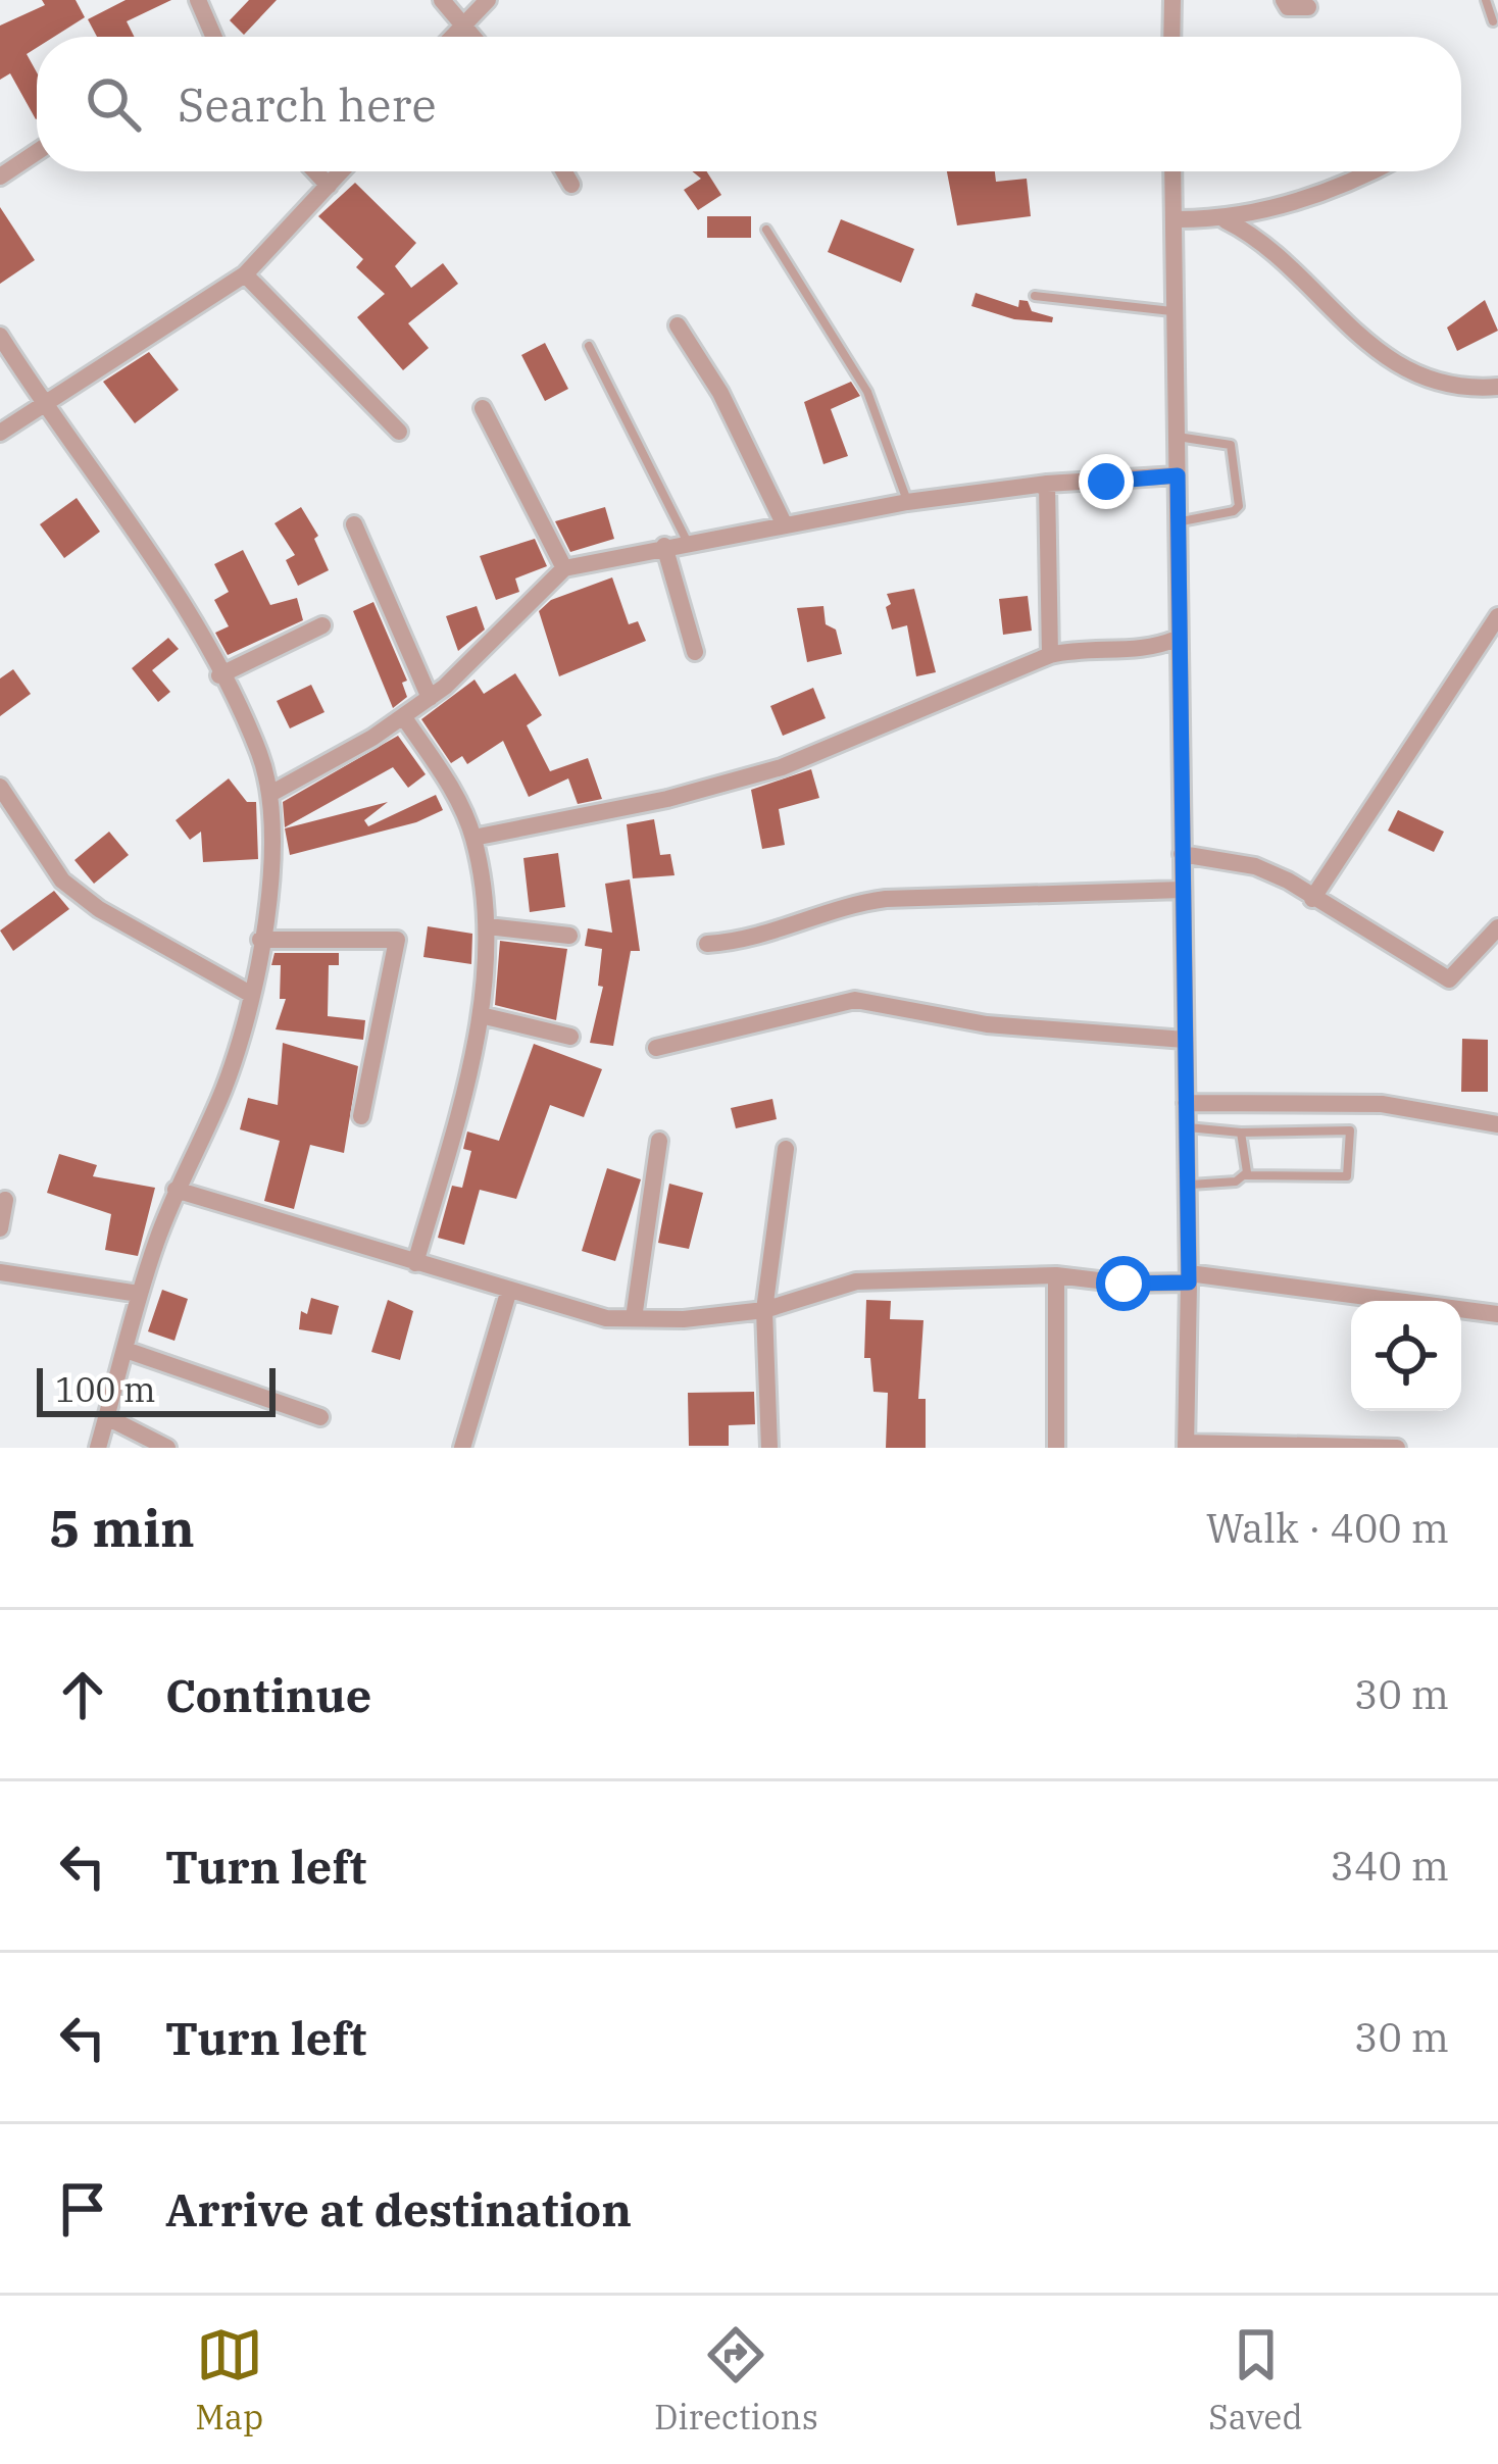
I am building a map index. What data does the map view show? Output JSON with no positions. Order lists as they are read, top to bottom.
{
  "scale_bar": "100 m",
  "page": {
    "search": "Search here",
    "scale": "100 m",
    "heading": ["5 min", "Walk · 400 m"],
    "list": [
      ["Continue", "30 m"],
      ["Turn left", "340 m"],
      ["Turn left", "30 m"],
      "Arrive at destination"
    ],
    "nav": ["Map", "Directions", "Saved"]
  }
}
